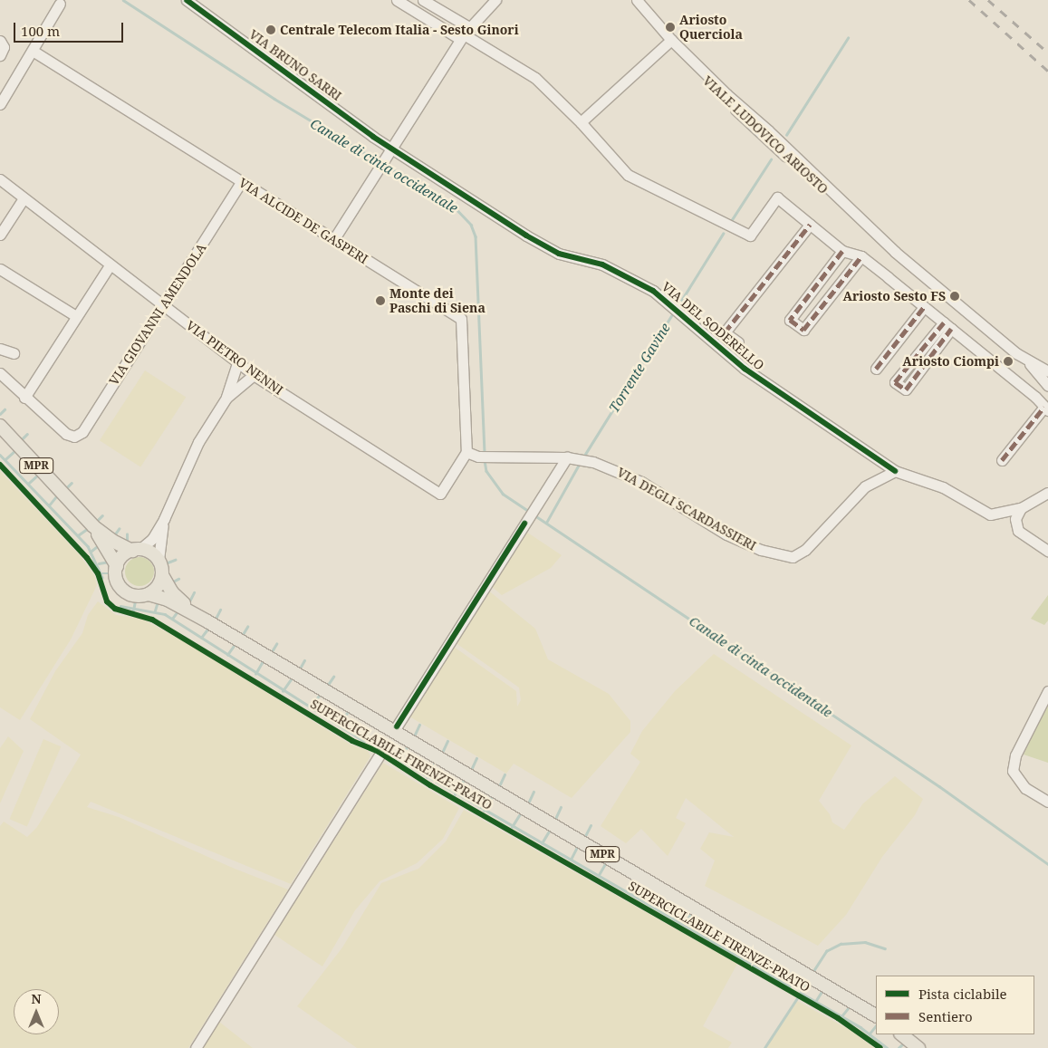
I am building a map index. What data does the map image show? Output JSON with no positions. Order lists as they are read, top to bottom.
{
  "streets": {
    "main road": ["MPR"],
    "street": [
      "VIA BRUNO SARRI",
      "VIALE LUDOVICO ARIOSTO",
      "VIA ALCIDE DE GASPERI",
      "VIA GIOVANNI AMENDOLA",
      "VIA DEL SODERELLO",
      "VIA PIETRO NENNI",
      "VIA DEGLI SCARDASSIERI"
    ],
    "cycle path": ["SUPERCICLABILE FIRENZE-PRATO"]
  },
  "crossings": [
    ["VIA BRUNO SARRI", "VIA DEL SODERELLO"],
    ["VIA ALCIDE DE GASPERI", "VIA GIOVANNI AMENDOLA"],
    ["VIA ALCIDE DE GASPERI", "VIA PIETRO NENNI"],
    ["VIA ALCIDE DE GASPERI", "VIA DEGLI SCARDASSIERI"],
    ["VIA GIOVANNI AMENDOLA", "VIA PIETRO NENNI"],
    ["VIA DEL SODERELLO", "VIA DEGLI SCARDASSIERI"],
    ["VIA PIETRO NENNI", "VIA DEGLI SCARDASSIERI"]
  ],
  "water": ["Canale di cinta occidentale", "Torrente Gavine"],
  "places": [
    "Ariosto Querciola",
    "Centrale Telecom Italia - Sesto Ginori",
    "Ariosto Sesto FS",
    "Monte dei Paschi di Siena",
    "Ariosto Ciompi"
  ],
  "legend": ["Pista ciclabile", "Sentiero"],
  "scale_bar": "100 m",
  "north": "top"
}
